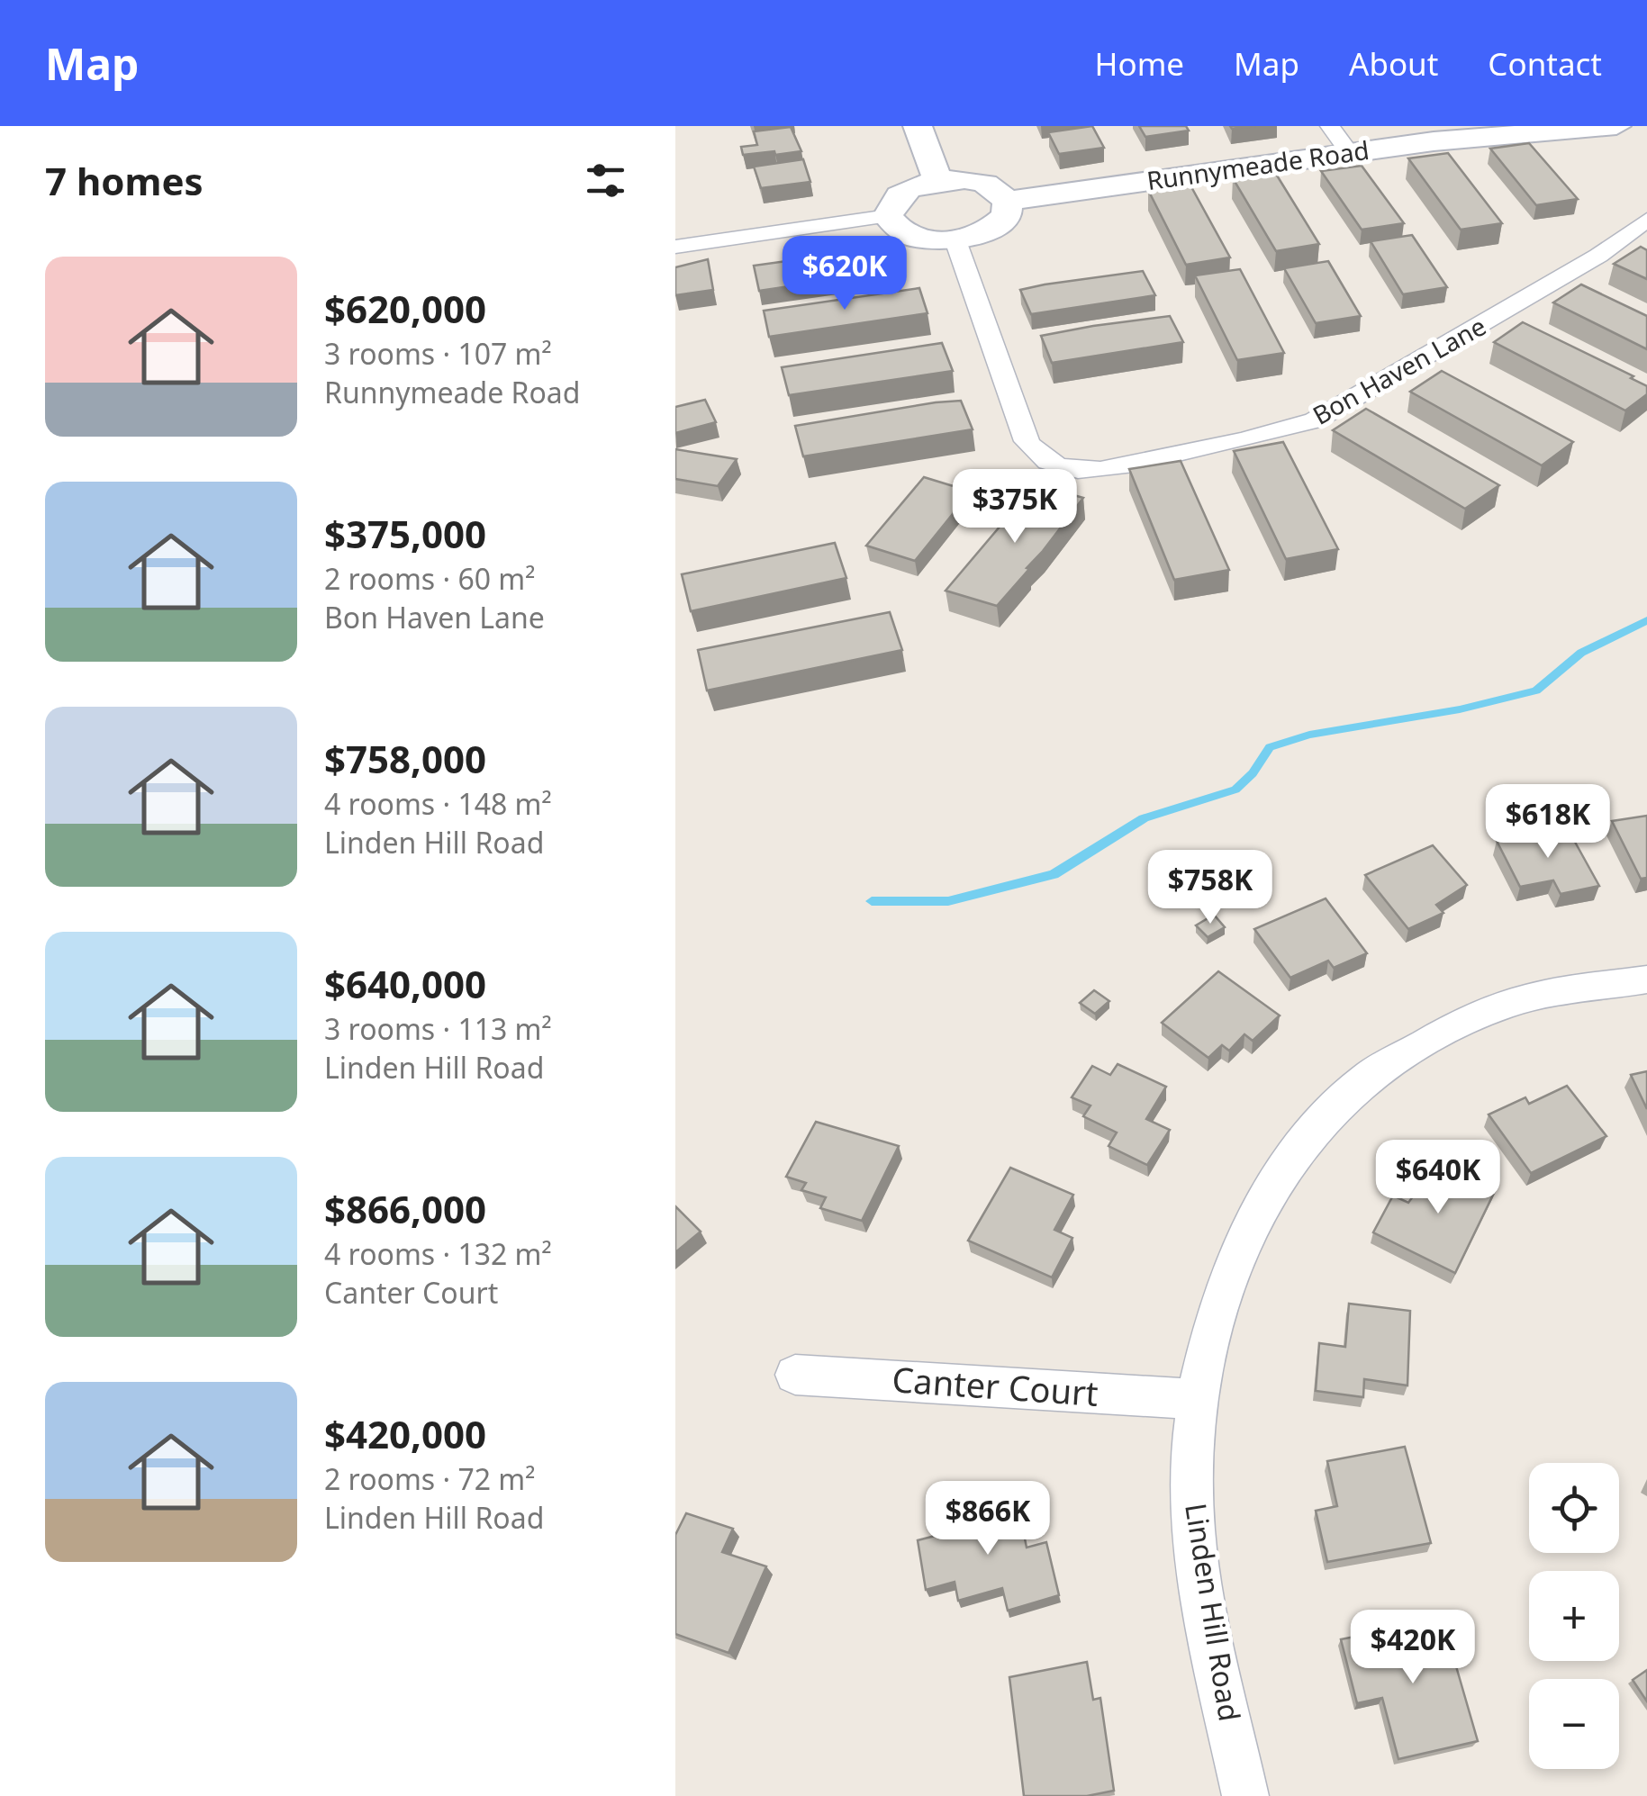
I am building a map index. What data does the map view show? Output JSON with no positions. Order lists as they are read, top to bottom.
{
  "streets": {
    "street": [
      "Runnymeade Road",
      "Bon Haven Lane",
      "Canter Court",
      "Linden Hill Road"
    ]
  },
  "crossings": [
    ["Canter Court", "Linden Hill Road"]
  ],
  "page": {
    "header": "Map",
    "nav": [
      "Home",
      "Map",
      "About",
      "Contact"
    ],
    "heading": "7 homes",
    "list": [
      {
        "name": "$620,000",
        "note": "3 rooms · 107 m² · Runnymeade Road"
      },
      {
        "name": "$375,000",
        "note": "2 rooms · 60 m² · Bon Haven Lane"
      },
      {
        "name": "$758,000",
        "note": "4 rooms · 148 m² · Linden Hill Road"
      },
      {
        "name": "$640,000",
        "note": "3 rooms · 113 m² · Linden Hill Road"
      },
      {
        "name": "$866,000",
        "note": "4 rooms · 132 m² · Canter Court"
      },
      {
        "name": "$420,000",
        "note": "2 rooms · 72 m² · Linden Hill Road"
      }
    ],
    "price": [
      "$620K",
      "$375K",
      "$618K",
      "$758K",
      "$640K",
      "$866K",
      "$420K"
    ],
    "map_buttons": ["+", "−"]
  }
}
